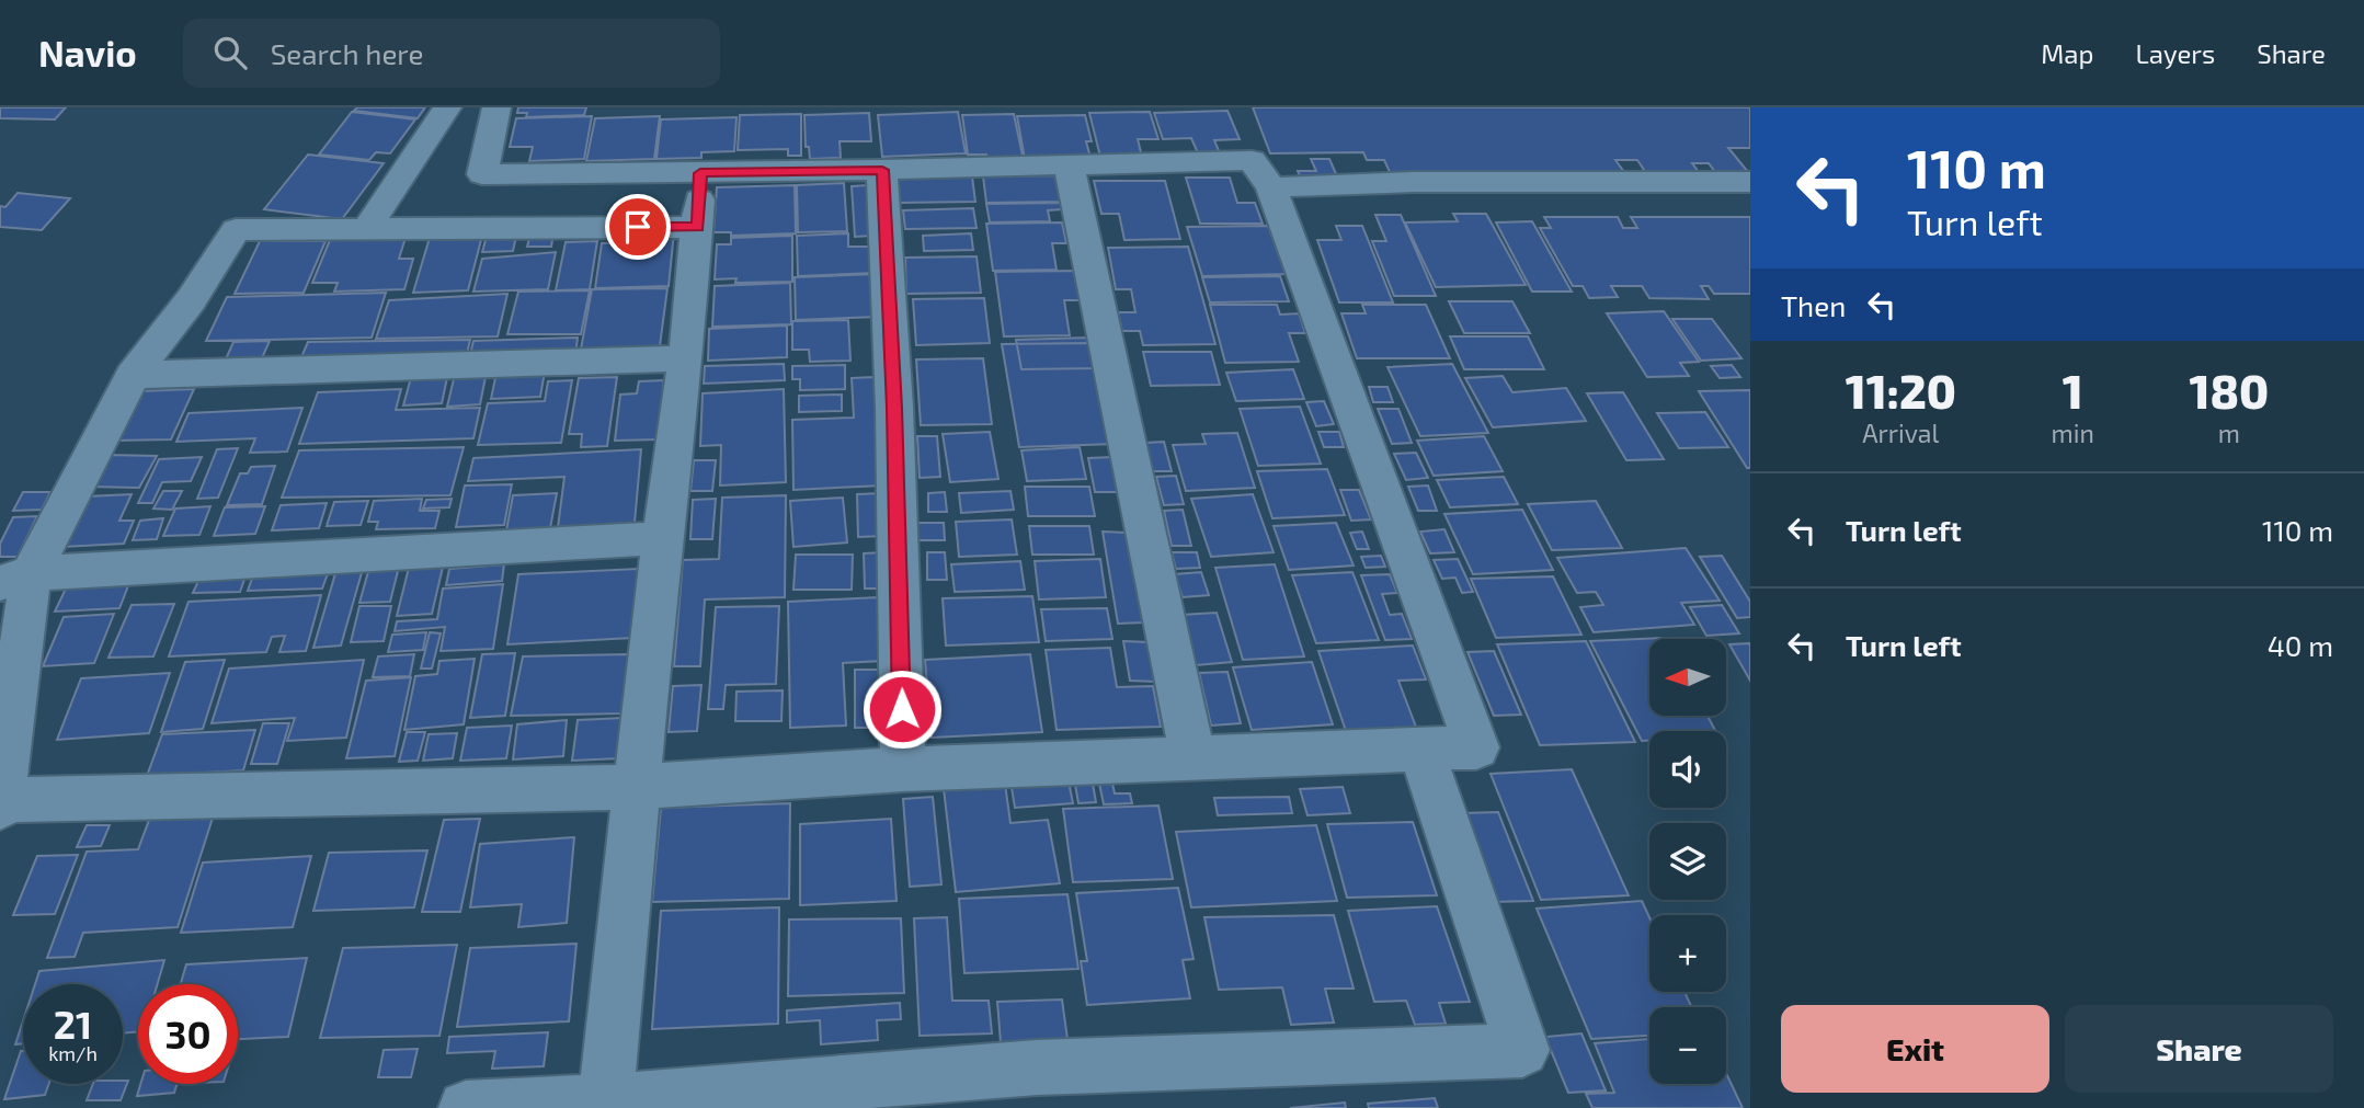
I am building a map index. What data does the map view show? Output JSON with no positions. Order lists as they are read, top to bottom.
{
  "north": "left",
  "page": {
    "header": "Navio",
    "search": "Search here",
    "nav": ["Map", "Layers", "Share"],
    "turn": ["110 m", "Turn left"],
    "then": "Then",
    "eta": [
      "11:20",
      "Arrival",
      "1",
      "min",
      "180",
      "m"
    ],
    "list": [
      {
        "name": "Turn left",
        "value": "110 m"
      },
      {
        "name": "Turn left",
        "value": "40 m"
      }
    ],
    "map_buttons": ["+", "−"],
    "speed": "21 km/h",
    "limit": "30",
    "buttons": ["Exit", "Share"]
  }
}
